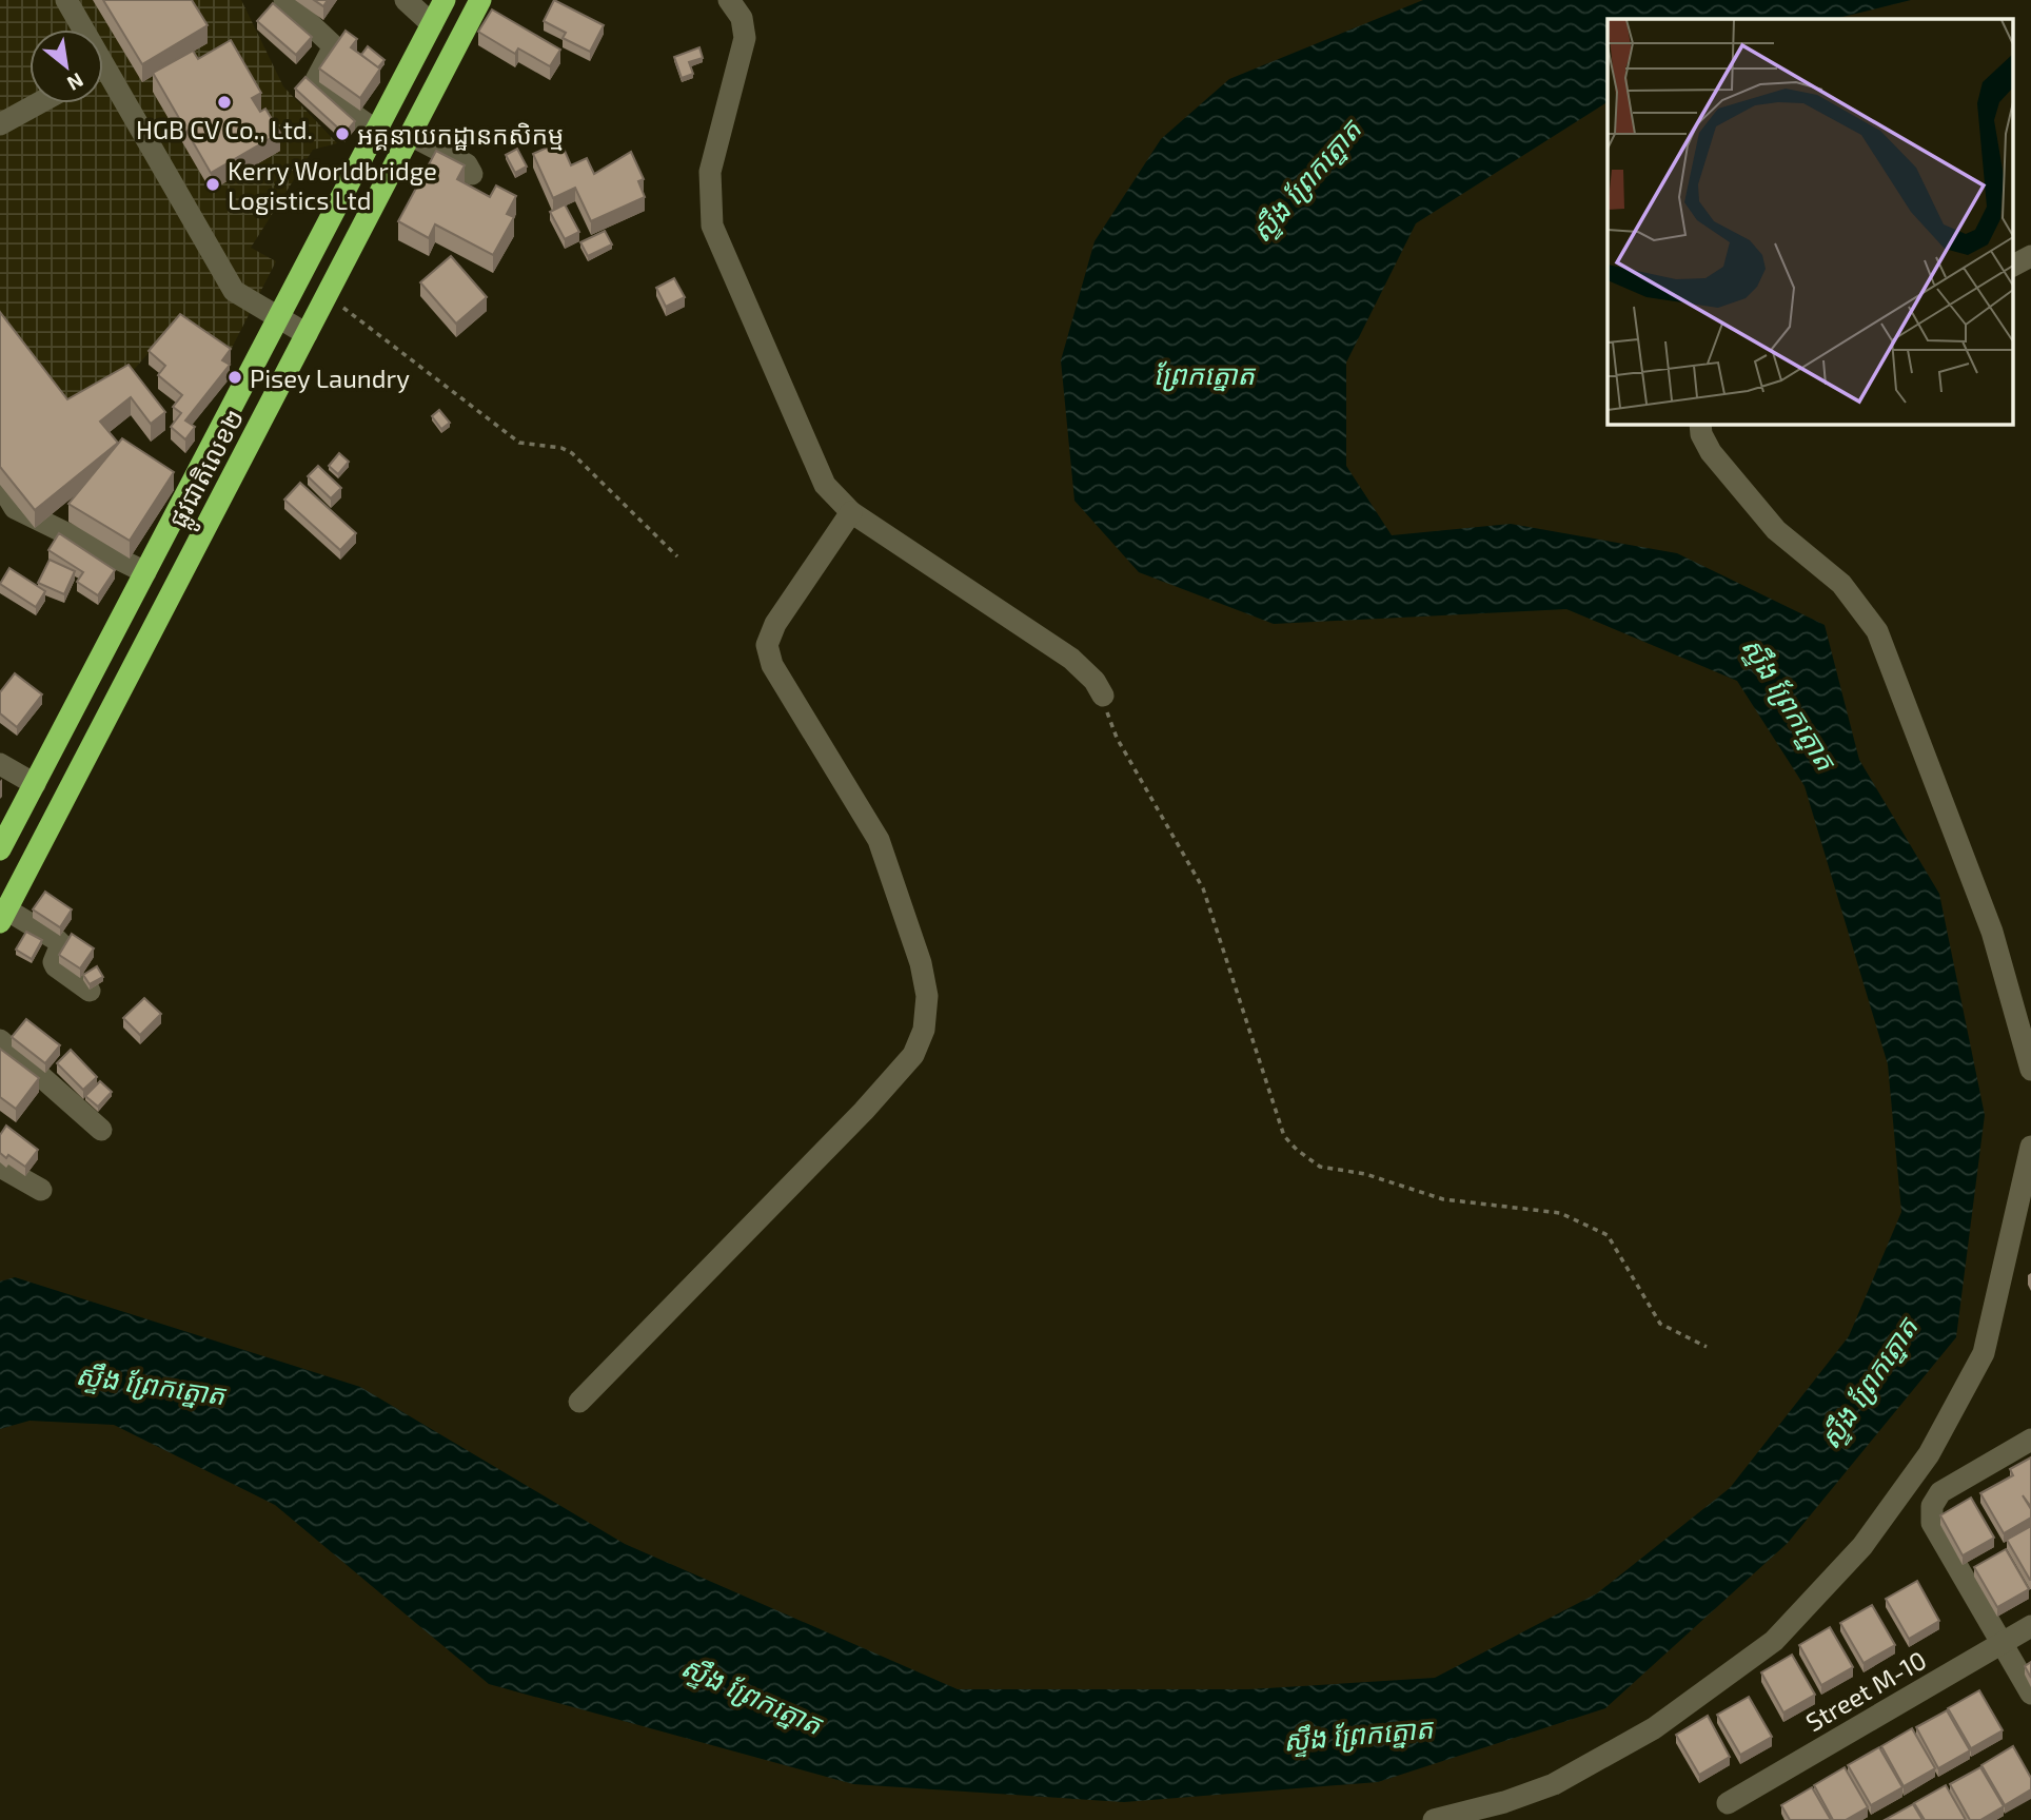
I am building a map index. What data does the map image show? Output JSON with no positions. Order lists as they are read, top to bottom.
{
  "streets": {
    "highway": ["ផ្លូវជាតិលេខ២"],
    "street": ["Street M-10"]
  },
  "water": ["ស្ទឹង ព្រែកត្នោត", "ព្រែកត្នោត"],
  "places": [
    "HGB CV Co., Ltd.",
    "អគ្គនាយកដ្ឋានកសិកម្ម",
    "Kerry Worldbridge Logistics Ltd",
    "Pisey Laundry"
  ],
  "north": "bottom right"
}
